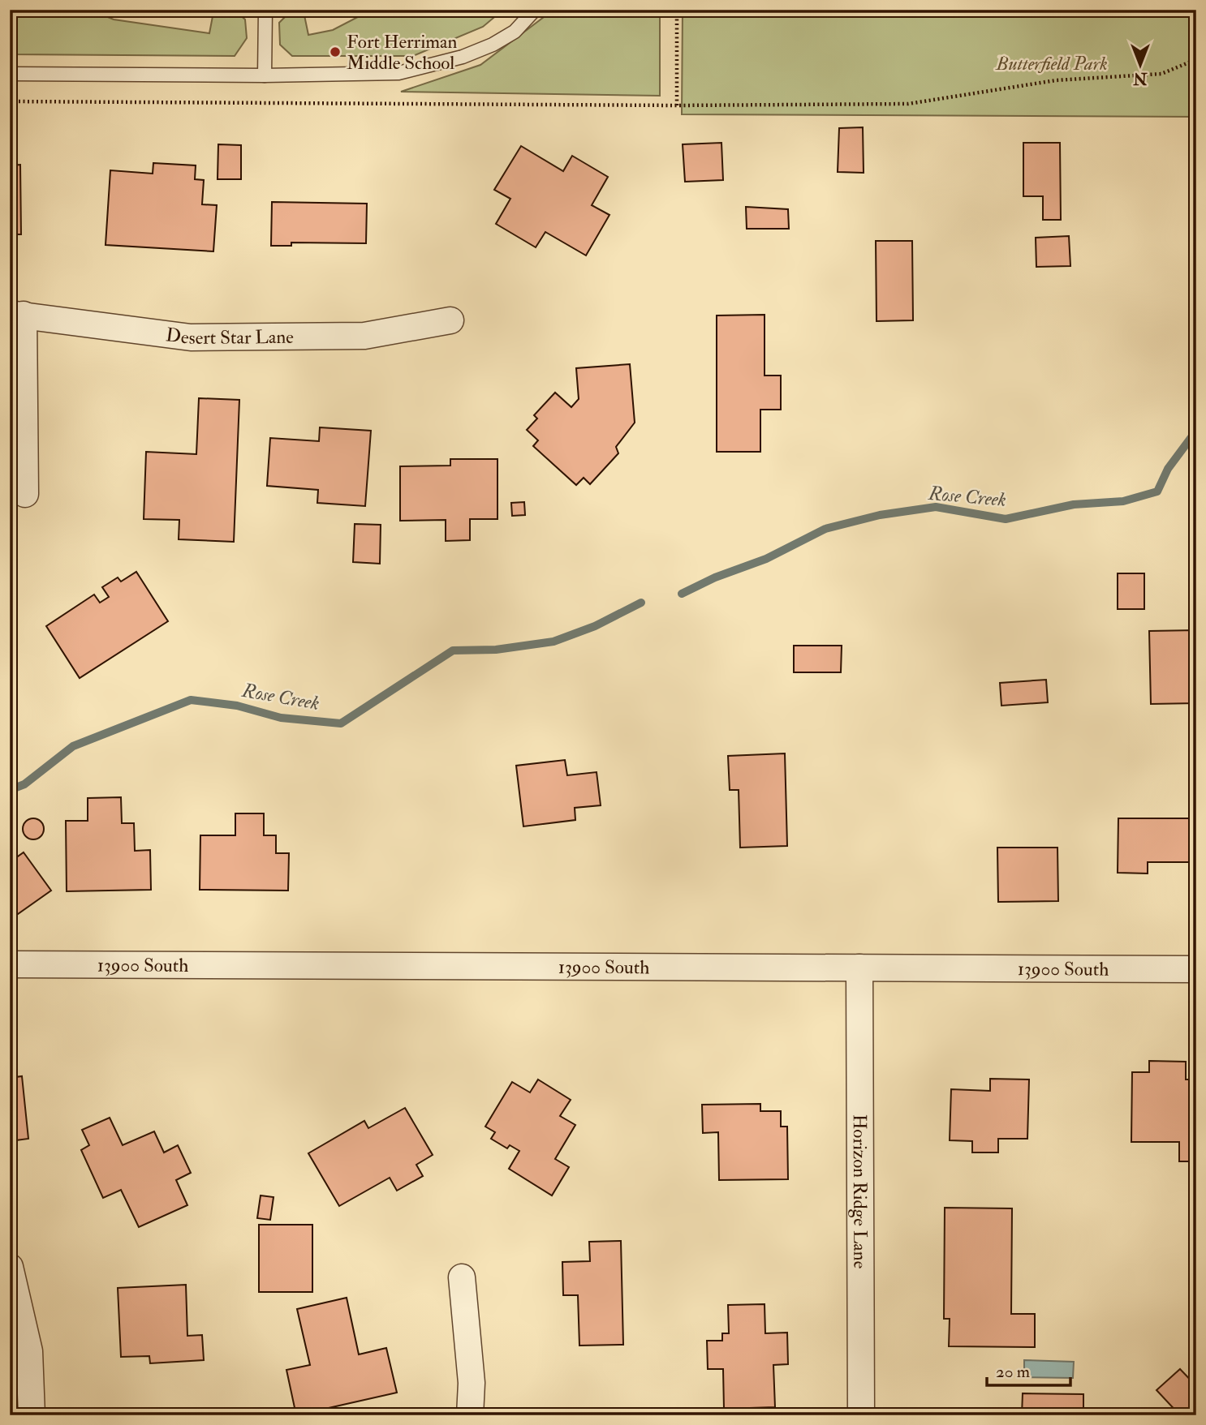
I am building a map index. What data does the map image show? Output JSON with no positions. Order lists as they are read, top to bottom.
{
  "streets": {
    "street": ["Desert Star Lane", "13900 South", "Horizon Ridge Lane"]
  },
  "crossings": [
    ["13900 South", "Horizon Ridge Lane"]
  ],
  "water": ["Rose Creek"],
  "parks": ["Butterfield Park"],
  "places": ["Fort Herriman Middle School"],
  "scale_bar": "20 m",
  "north": "bottom"
}
